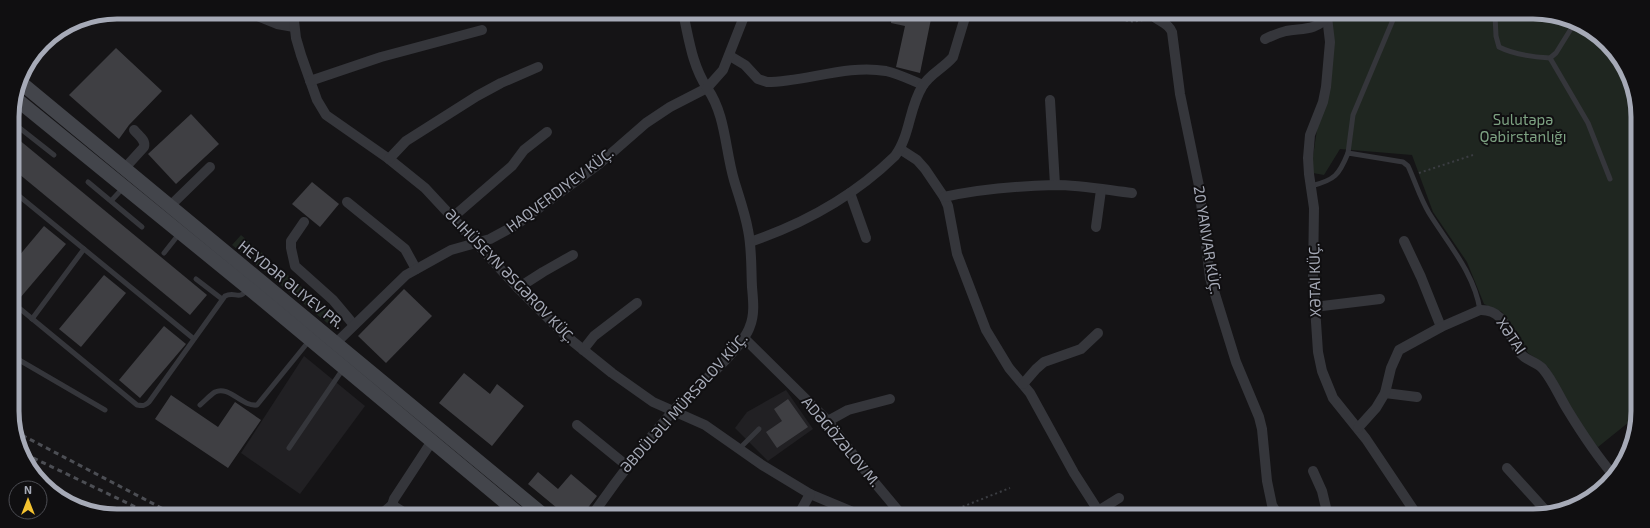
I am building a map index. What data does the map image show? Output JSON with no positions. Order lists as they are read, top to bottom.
{
  "streets": {
    "main road": ["HEYDƏR ƏLIYEV PR."],
    "street": [
      "HAQVERDIYEV KÜÇ.",
      "20 YANVAR KÜÇ.",
      "ƏLIHÜSEYN ƏSGƏROV KÜÇ.",
      "XƏTAI KÜÇ.",
      "XƏTAI",
      "ƏBDÜLƏLI MÜRSƏLOV KÜÇ.",
      "ADƏGÖZƏLOV M."
    ]
  },
  "crossings": [
    ["HAQVERDIYEV KÜÇ.", "ƏLIHÜSEYN ƏSGƏROV KÜÇ."],
    ["HAQVERDIYEV KÜÇ.", "HEYDƏR ƏLIYEV PR."],
    ["HAQVERDIYEV KÜÇ.", "ƏBDÜLƏLI MÜRSƏLOV KÜÇ."],
    ["ƏLIHÜSEYN ƏSGƏROV KÜÇ.", "ƏBDÜLƏLI MÜRSƏLOV KÜÇ."],
    ["XƏTAI KÜÇ.", "XƏTAI"],
    ["ƏBDÜLƏLI MÜRSƏLOV KÜÇ.", "ADƏGÖZƏLOV M."]
  ],
  "parks": ["Sulutəpə Qəbirstanlığı"],
  "north": "top"
}
